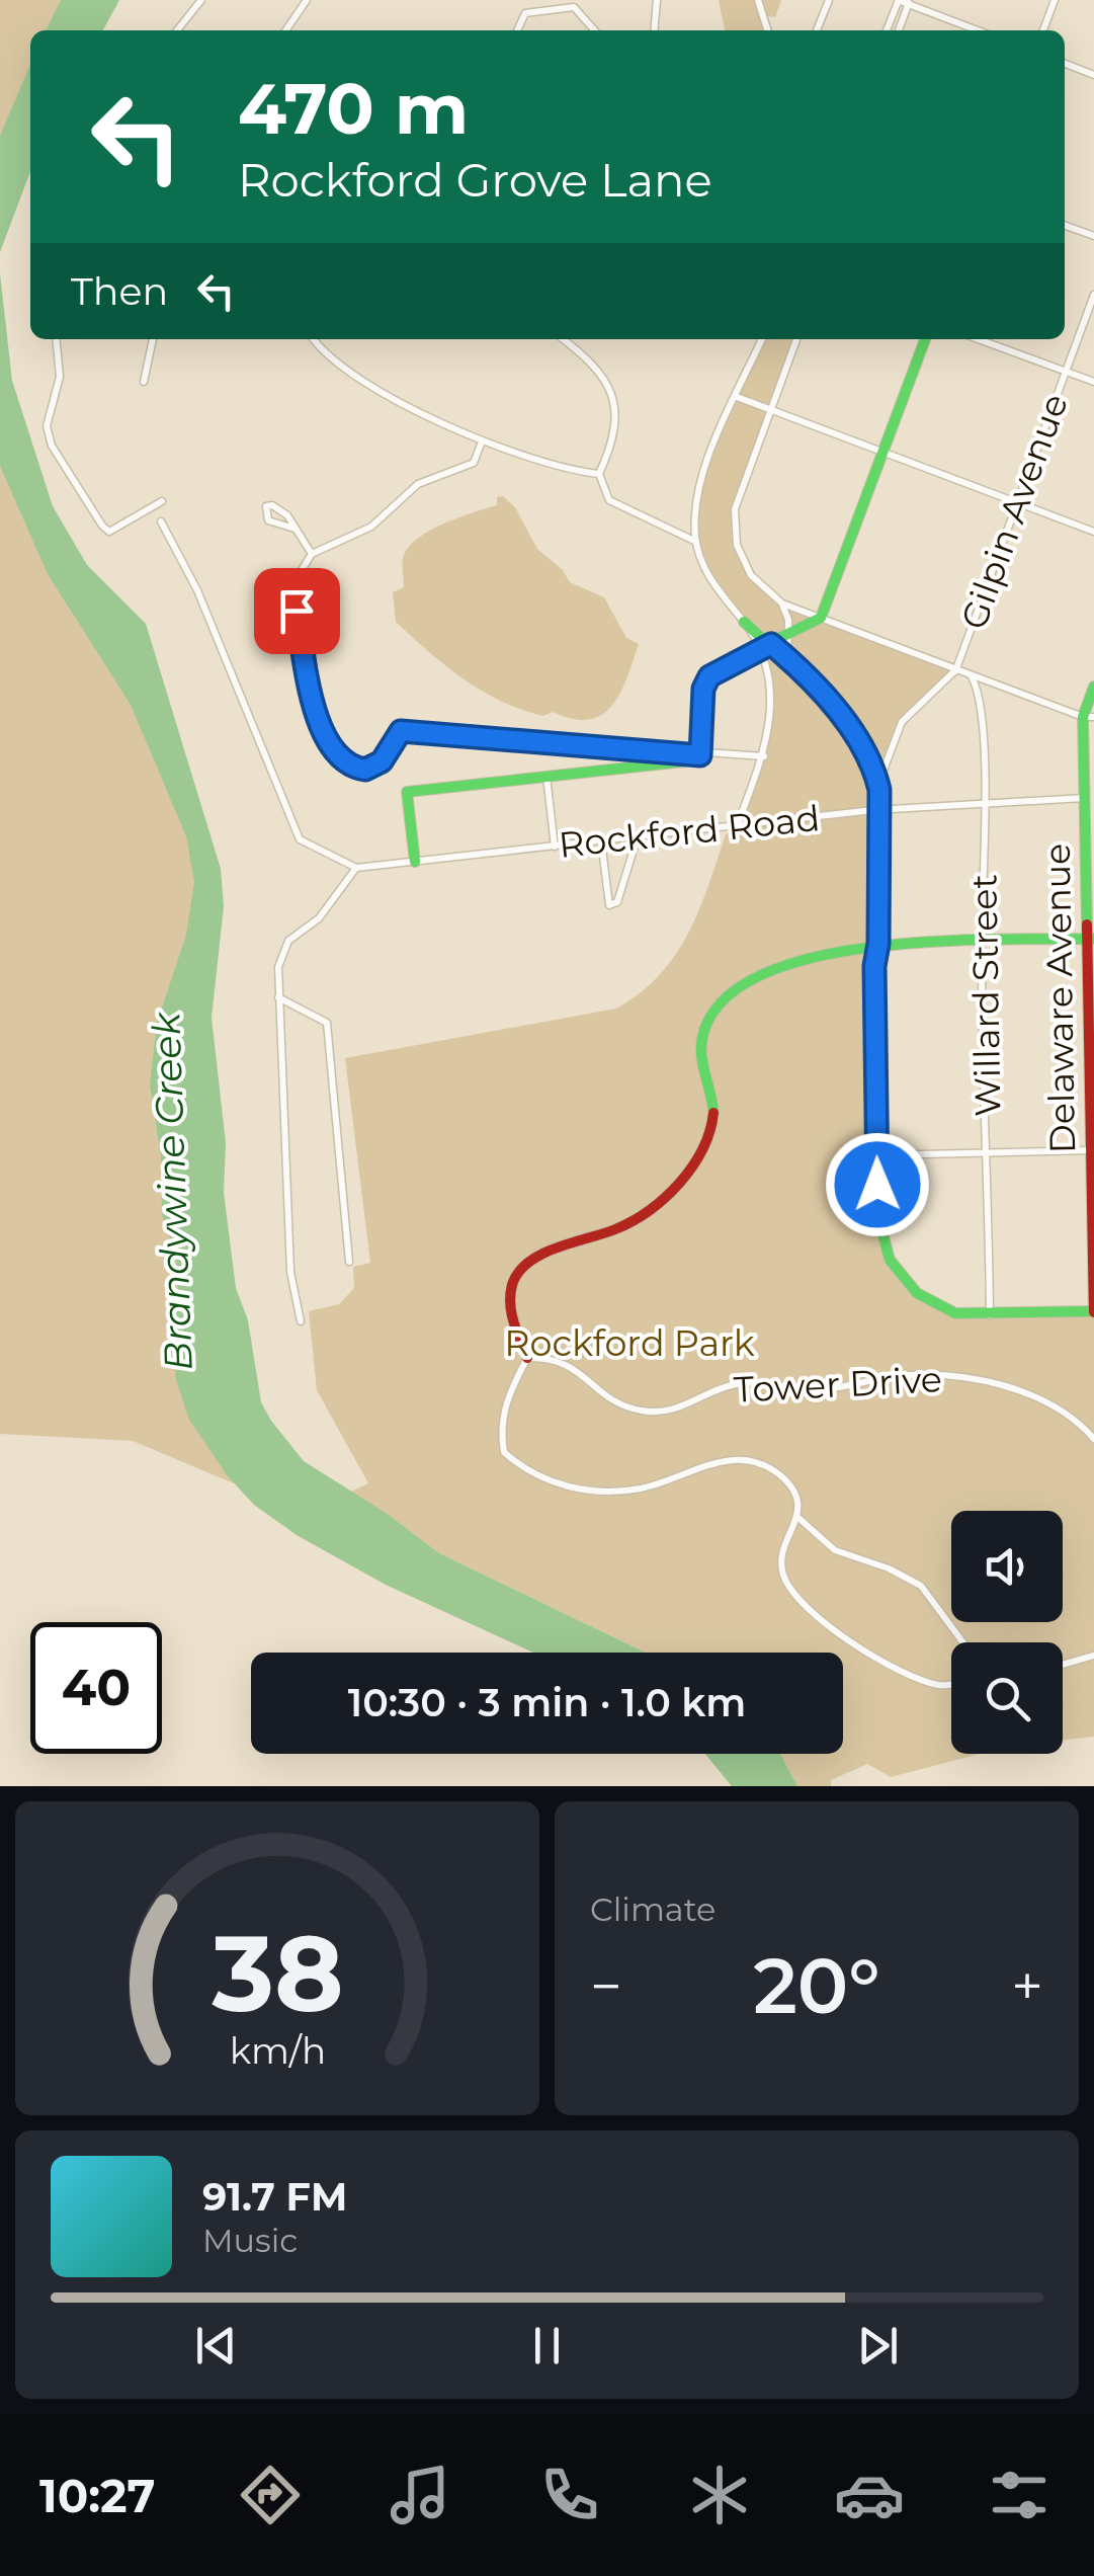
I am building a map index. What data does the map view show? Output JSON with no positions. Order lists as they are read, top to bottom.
{
  "streets": {
    "street": [
      "Gilpin Avenue",
      "Rockford Road",
      "Willard Street",
      "Delaware Avenue",
      "Tower Drive"
    ]
  },
  "crossings": [
    ["Rockford Road", "Willard Street"],
    ["Rockford Road", "Delaware Avenue"]
  ],
  "water": ["Brandywine Creek"],
  "parks": ["Rockford Park"],
  "page": {
    "turn": ["470 m", "Rockford Grove Lane"],
    "then": "Then",
    "limit": "40",
    "trip": "10:30 · 3 min · 1.0 km",
    "tile": "Climate",
    "heat": ["−", "20°", "+"],
    "song": ["91.7 FM", "Music"],
    "tabs": "10:27",
    "gauge": ["38", "km/h"]
  }
}
